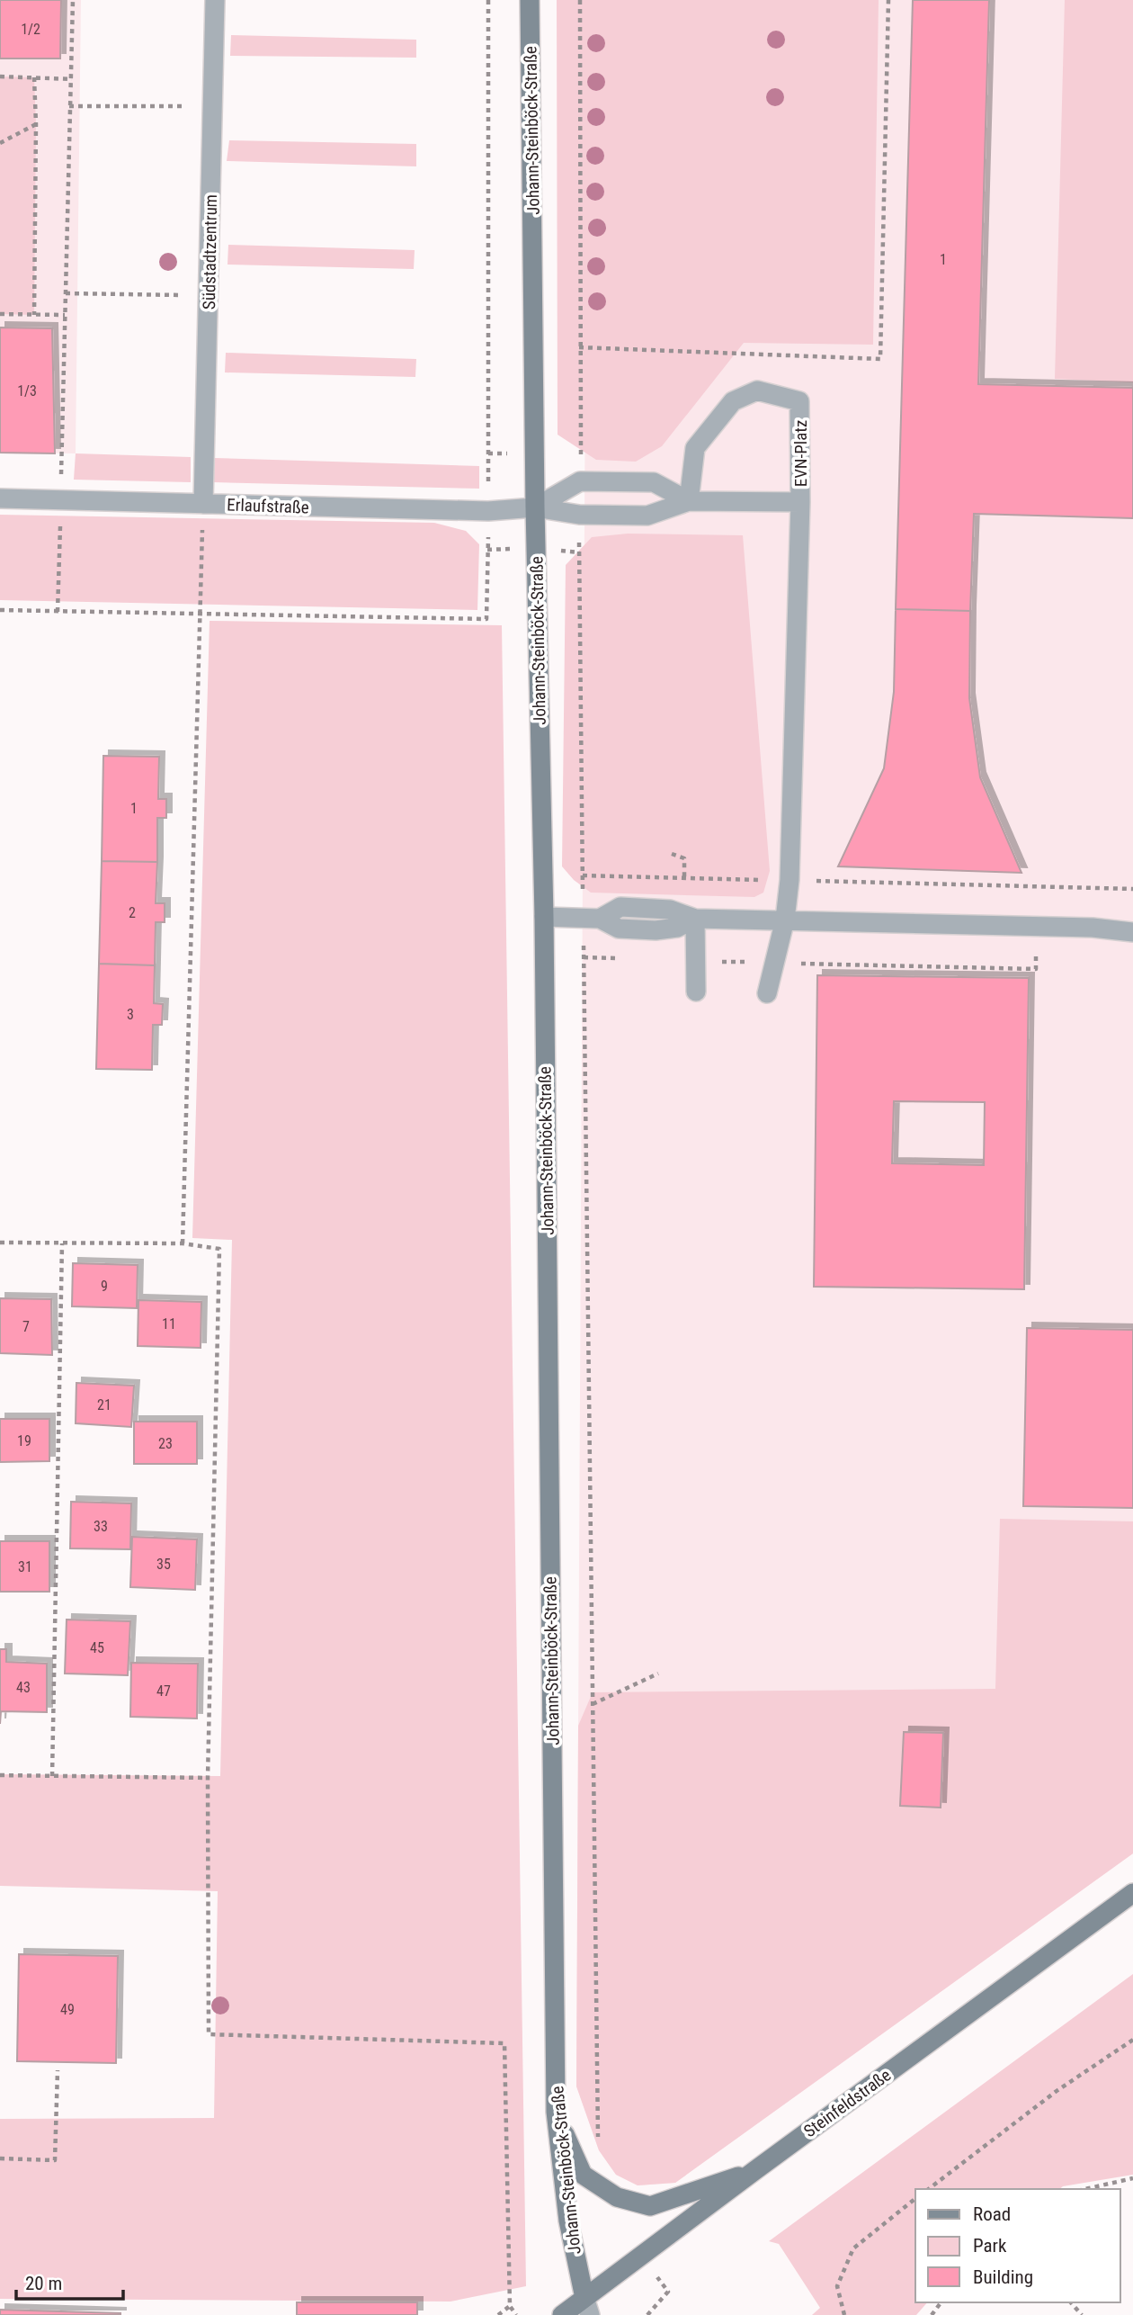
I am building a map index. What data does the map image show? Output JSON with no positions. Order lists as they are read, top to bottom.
{
  "streets": {
    "street": [
      "Johann-Steinböck-Straße",
      "Südstadtzentrum",
      "EVN-Platz",
      "Erlaufstraße",
      "Steinfeldstraße"
    ]
  },
  "crossings": [
    ["Johann-Steinböck-Straße", "EVN-Platz"],
    ["Johann-Steinböck-Straße", "Erlaufstraße"],
    ["Johann-Steinböck-Straße", "Steinfeldstraße"],
    ["Südstadtzentrum", "Erlaufstraße"],
    ["EVN-Platz", "Erlaufstraße"]
  ],
  "house_numbers": [
    "1/2",
    "1",
    "1/3",
    "1",
    "2",
    "3",
    "9",
    "11",
    "7",
    "21",
    "19",
    "23",
    "33",
    "35",
    "31",
    "45",
    "43",
    "47",
    "49"
  ],
  "legend": ["Road", "Park", "Building"],
  "scale_bar": "20 m"
}
